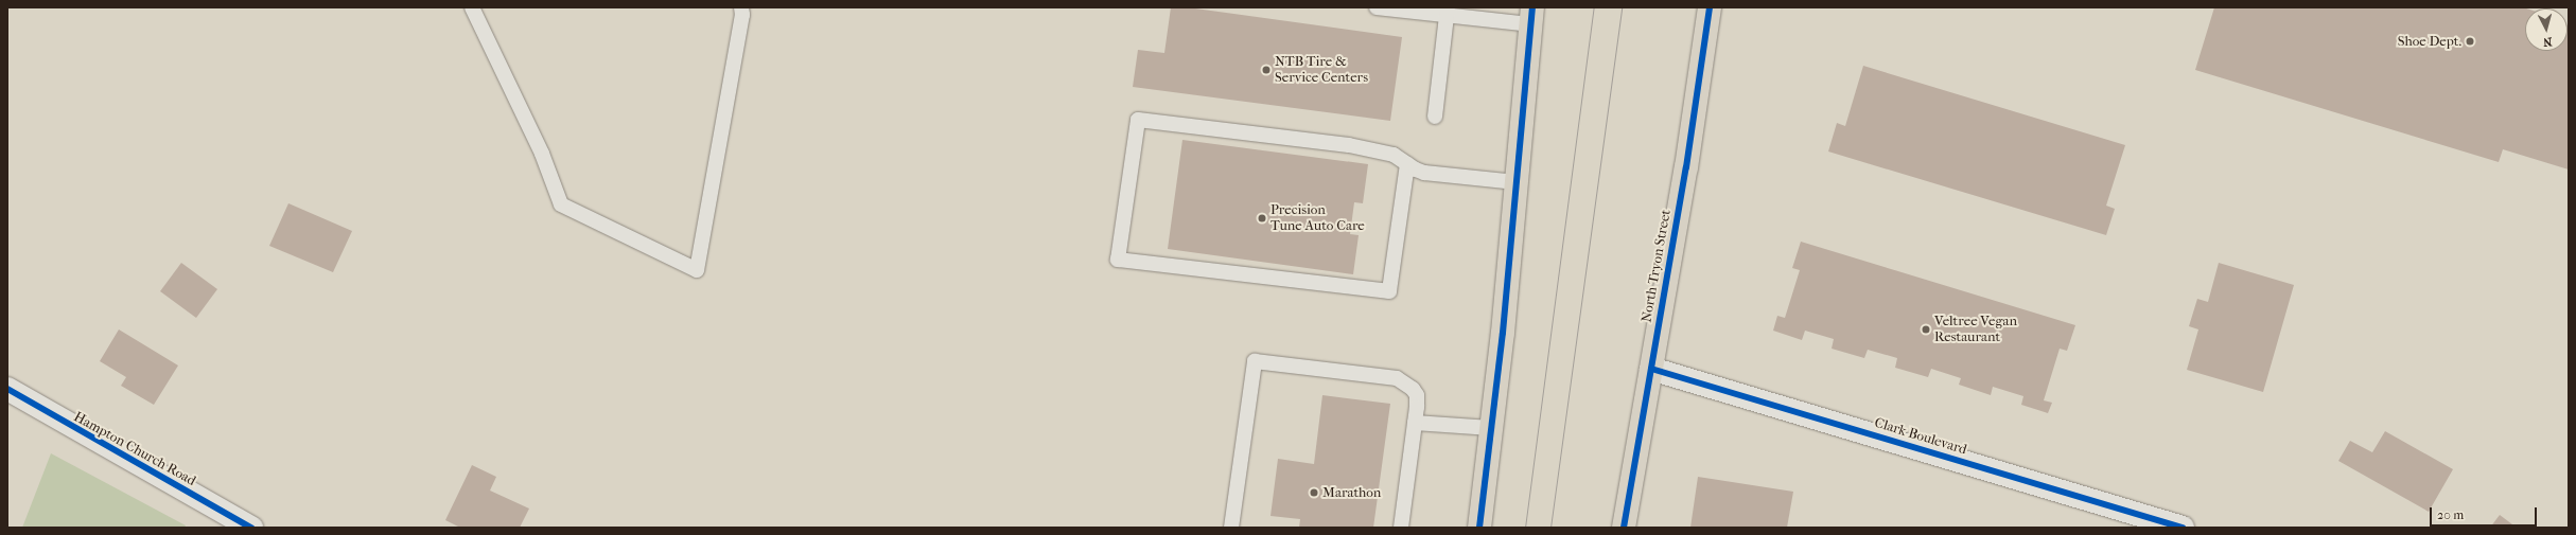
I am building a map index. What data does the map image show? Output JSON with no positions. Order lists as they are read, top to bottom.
{
  "streets": {
    "main road": ["North Tryon Street"],
    "street": ["Clark Boulevard", "Hampton Church Road"]
  },
  "crossings": [
    ["North Tryon Street", "Clark Boulevard"]
  ],
  "places": [
    "Shoe Dept.",
    "NTB Tire & Service Centers",
    "Precision Tune Auto Care",
    "Veltree Vegan Restaurant",
    "Marathon"
  ],
  "scale_bar": "20 m",
  "north": "bottom"
}
